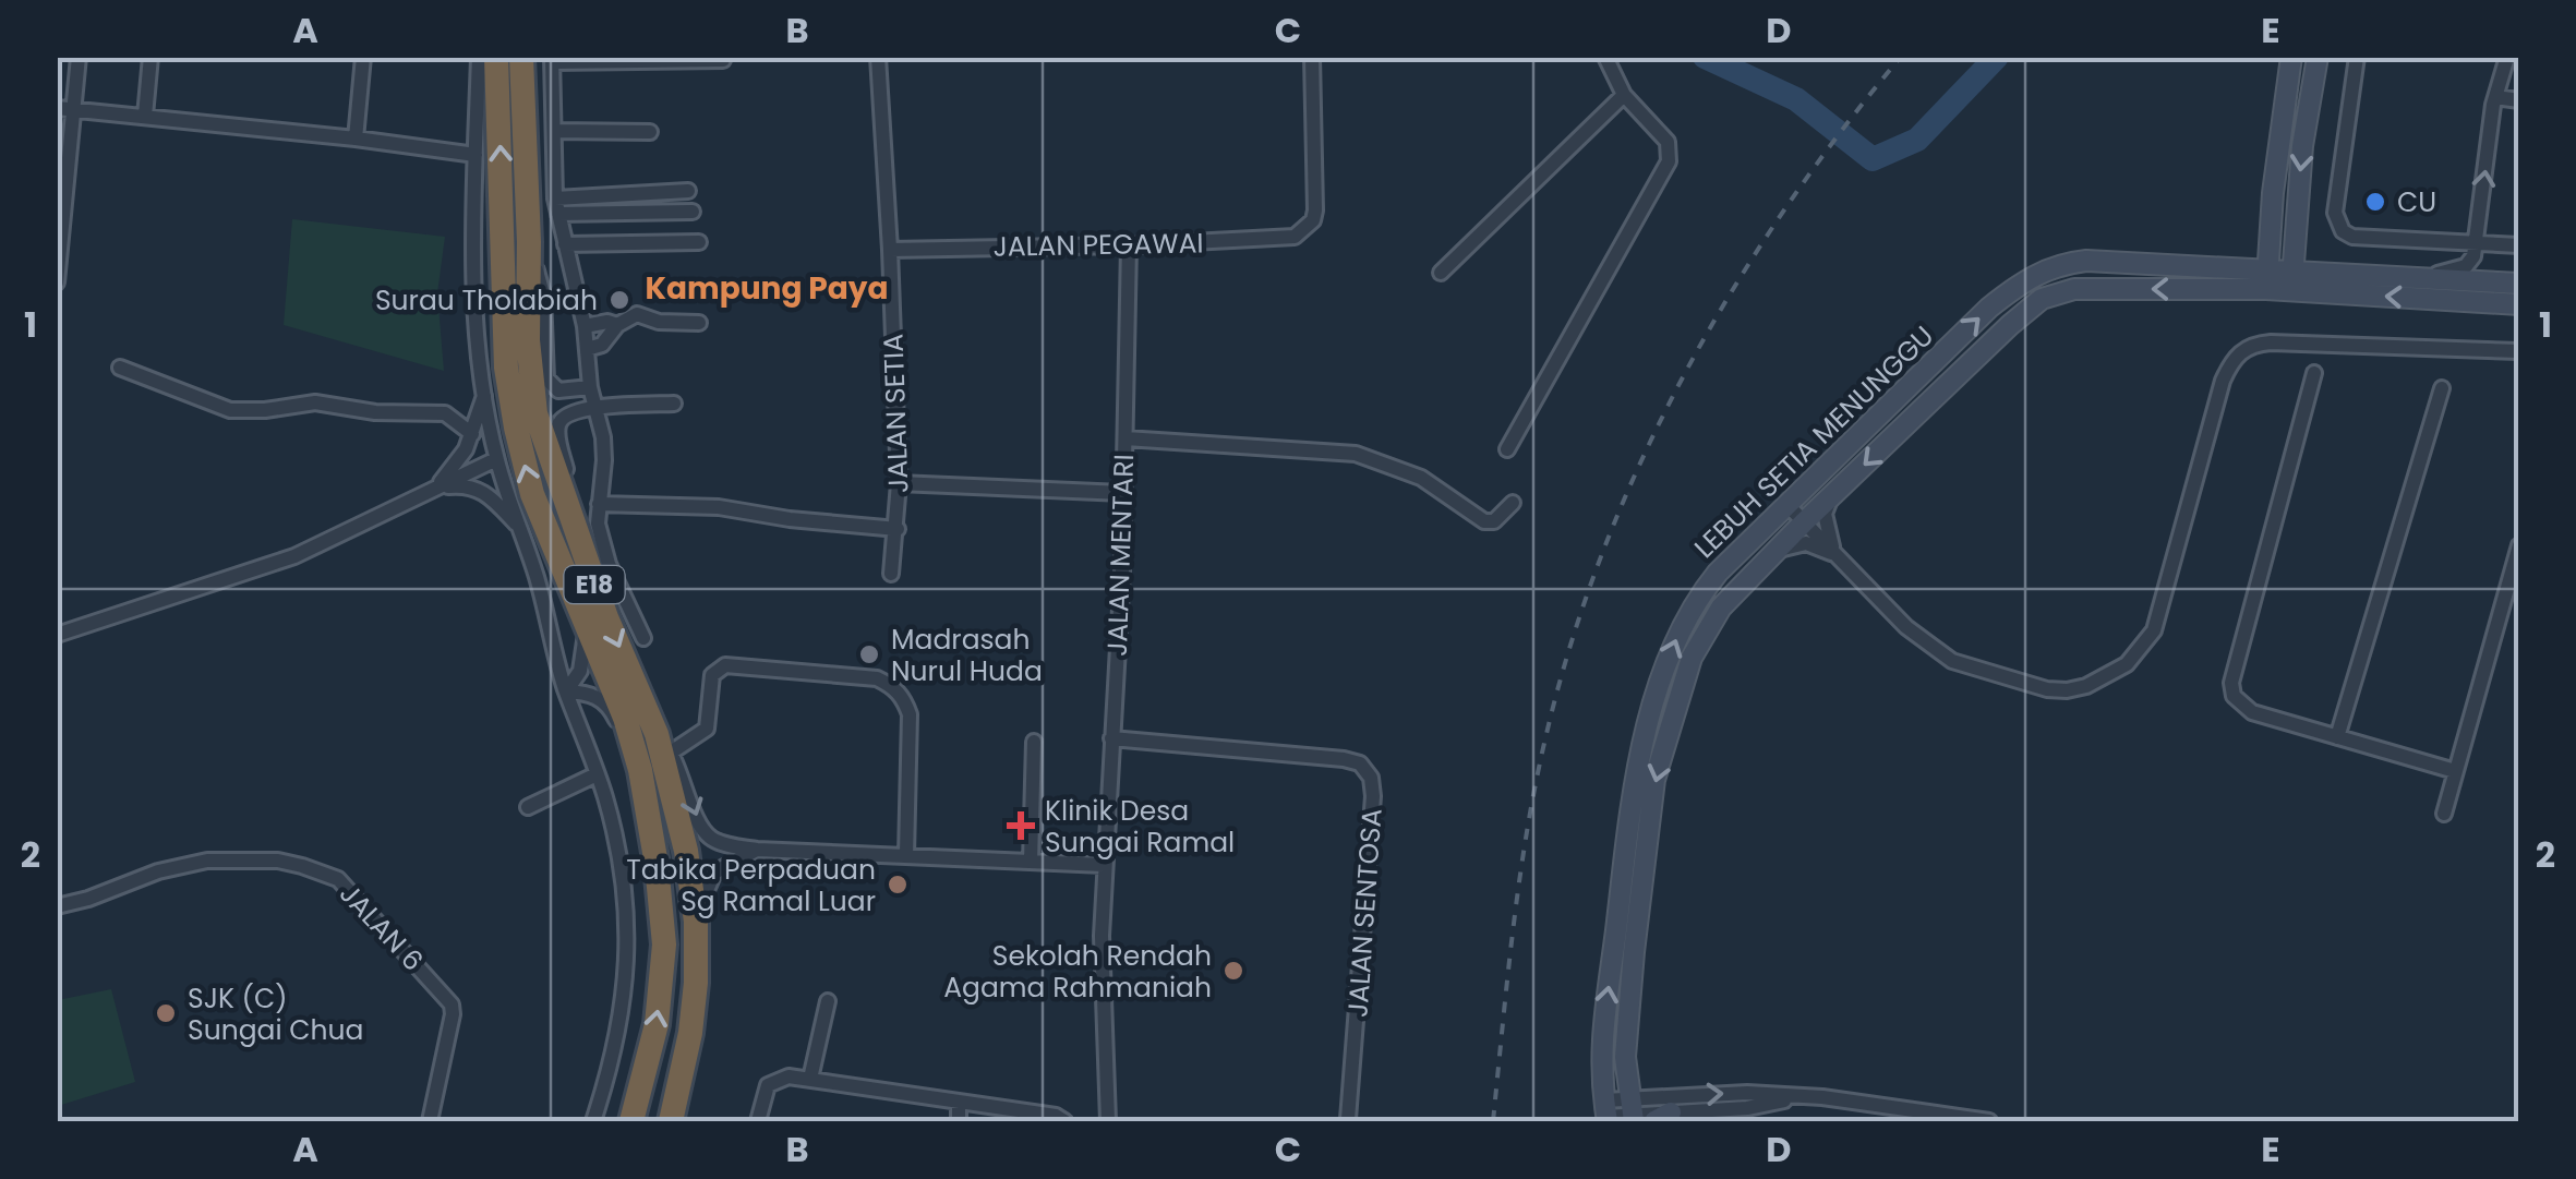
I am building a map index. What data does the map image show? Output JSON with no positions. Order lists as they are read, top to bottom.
{
  "streets": {
    "highway": ["E18"],
    "street": [
      "JALAN PEGAWAI",
      "JALAN SETIA",
      "LEBUH SETIA MENUNGGU",
      "JALAN MENTARI",
      "JALAN SENTOSA",
      "JALAN 6"
    ]
  },
  "crossings": [
    ["JALAN PEGAWAI", "JALAN SETIA"],
    ["JALAN PEGAWAI", "JALAN MENTARI"],
    ["JALAN MENTARI", "JALAN SENTOSA"]
  ],
  "districts": ["Kampung Paya"],
  "places": {
    "other": [
      "CU",
      "Surau Tholabiah",
      "Madrasah Nurul Huda",
      "Tabika Perpaduan Sg Ramal Luar",
      "Sekolah Rendah Agama Rahmaniah",
      "SJK (C) Sungai Chua"
    ],
    "health": ["Klinik Desa Sungai Ramal"]
  },
  "grid": {
    "columns": [
      "A",
      "B",
      "C",
      "D",
      "E"
    ],
    "rows": ["1", "2"]
  }
}
